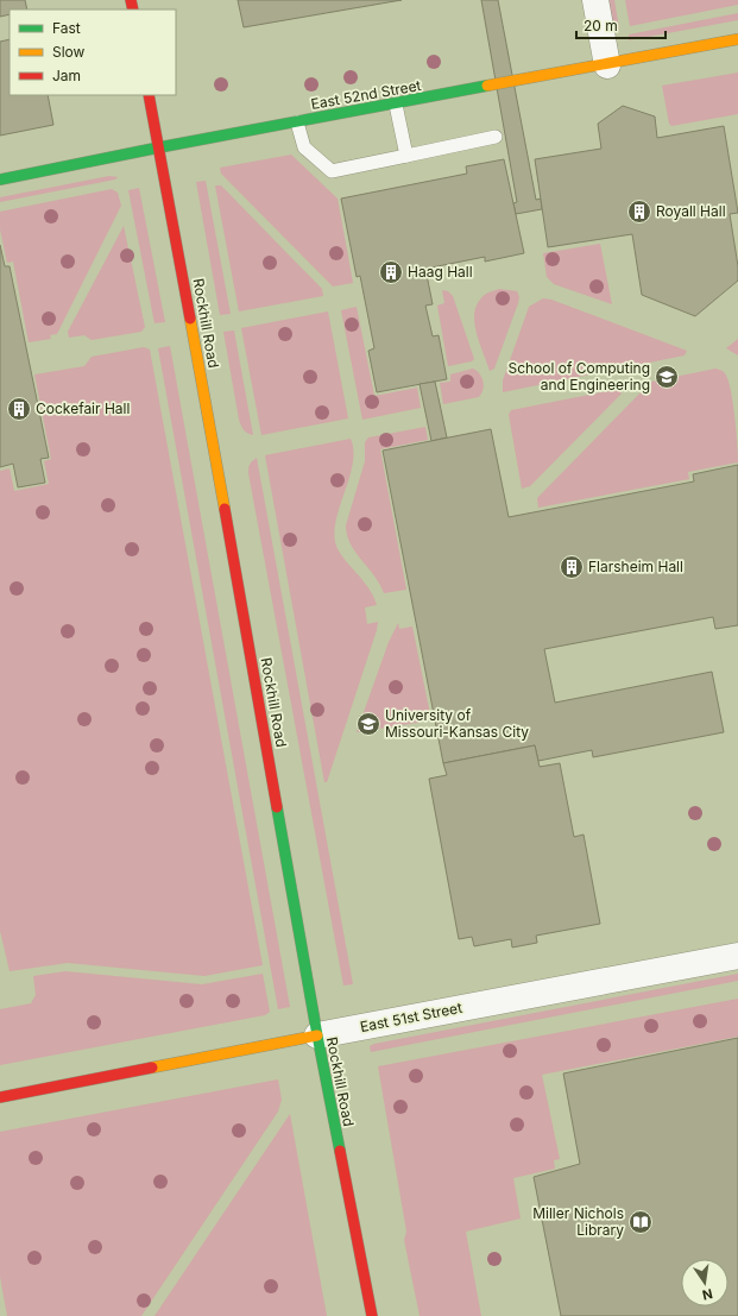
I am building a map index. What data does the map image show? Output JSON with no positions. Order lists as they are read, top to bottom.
{
  "streets": {
    "main road": ["East 52nd Street", "Rockhill Road", "East 51st Street"]
  },
  "crossings": [
    ["East 52nd Street", "Rockhill Road"],
    ["Rockhill Road", "East 51st Street"]
  ],
  "places": {
    "building": [
      "Royall Hall",
      "Haag Hall",
      "Cockefair Hall",
      "Flarsheim Hall"
    ],
    "school or university": ["School of Computing and Engineering", "University of Missouri-Kansas City"],
    "library": ["Miller Nichols Library"]
  },
  "legend": ["Fast", "Slow", "Jam"],
  "scale_bar": "20 m",
  "north": "bottom"
}
